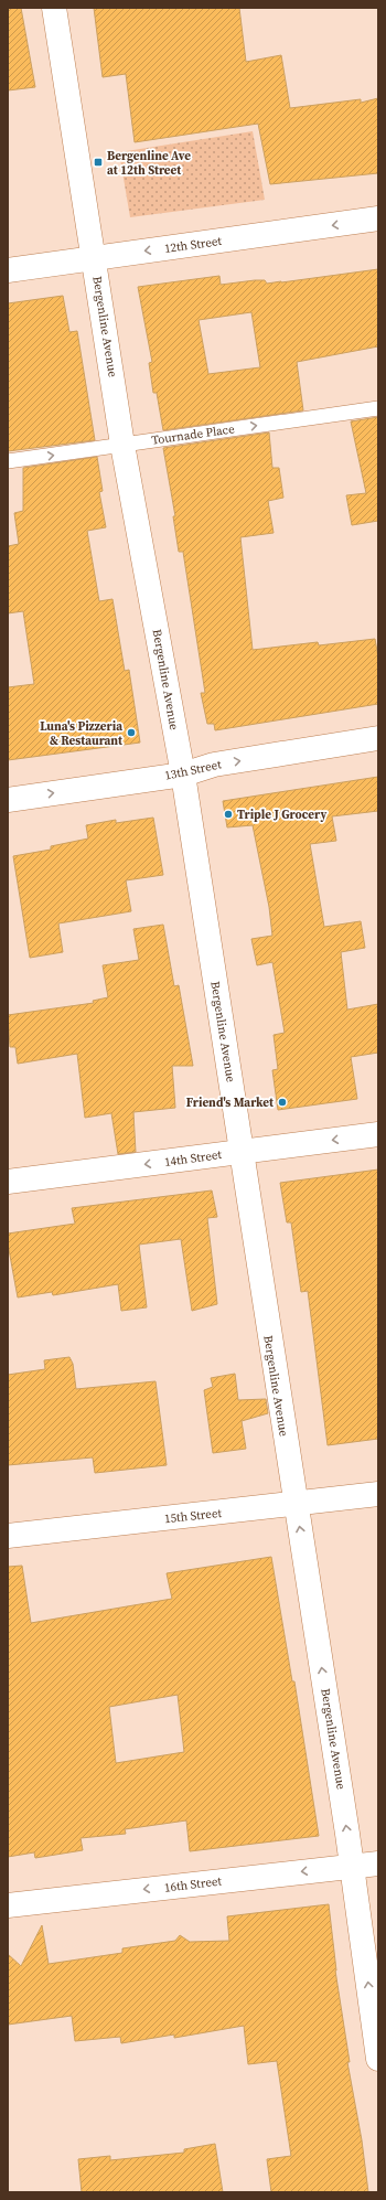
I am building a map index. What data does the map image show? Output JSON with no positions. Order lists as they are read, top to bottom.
{
  "streets": {
    "street": [
      "12th Street",
      "Bergenline Avenue",
      "13th Street",
      "14th Street",
      "15th Street",
      "16th Street"
    ],
    "lane": ["Tournade Place"]
  },
  "crossings": [
    ["12th Street", "Bergenline Avenue"],
    ["Bergenline Avenue", "Tournade Place"],
    ["Bergenline Avenue", "13th Street"],
    ["Bergenline Avenue", "14th Street"],
    ["Bergenline Avenue", "15th Street"],
    ["Bergenline Avenue", "16th Street"]
  ],
  "one_way": [
    "12th Street",
    "Tournade Place",
    "13th Street",
    "14th Street",
    "16th Street"
  ],
  "places": {
    "transit": ["Bergenline Ave at 12th Street"],
    "other": ["Luna's Pizzeria & Restaurant", "Triple J Grocery", "Friend's Market"]
  }
}
